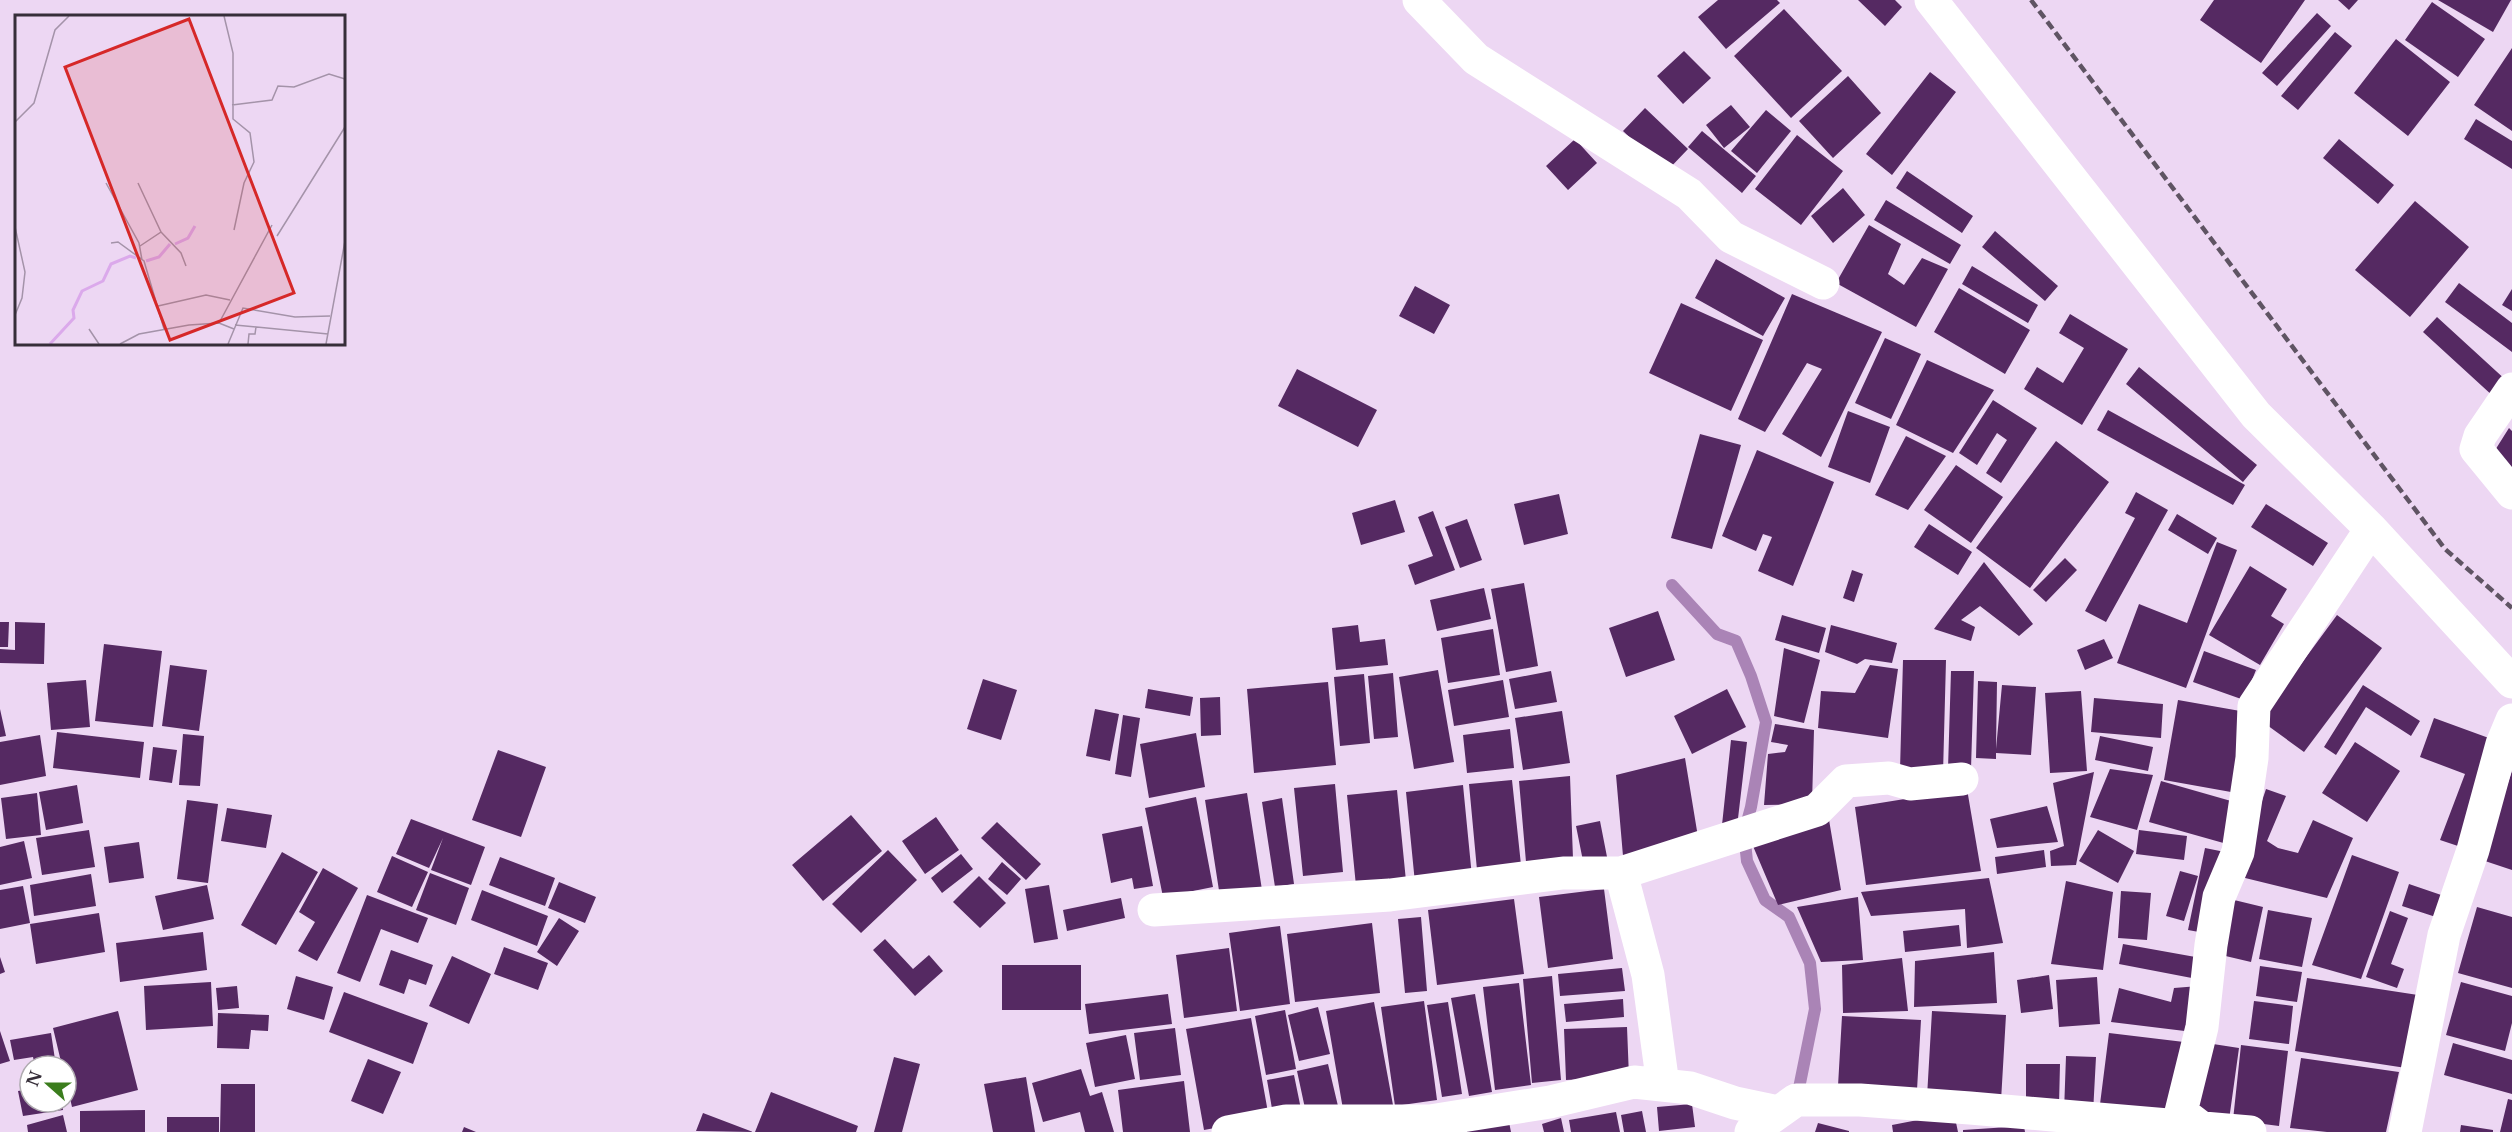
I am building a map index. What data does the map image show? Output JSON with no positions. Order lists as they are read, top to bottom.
{
  "north": "left"
}
